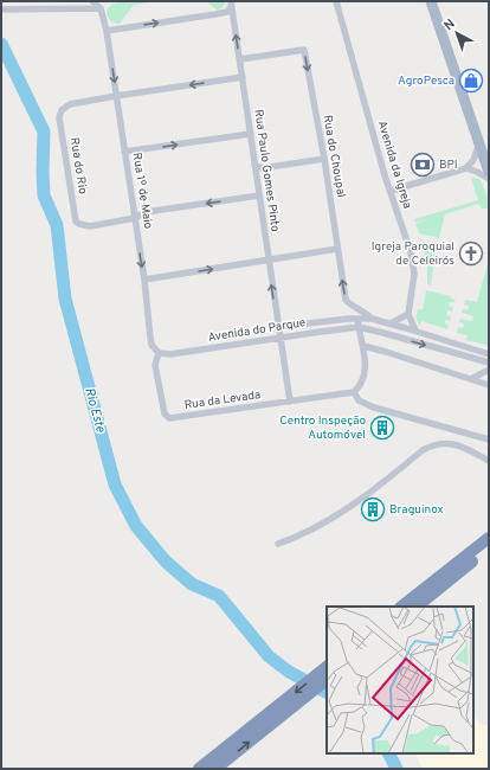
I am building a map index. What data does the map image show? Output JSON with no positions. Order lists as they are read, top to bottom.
{
  "streets": {
    "street": [
      "Rua do Choupal",
      "Avenida da Igreja",
      "Rua do Rio",
      "Rua Paulo Gomes Pinto",
      "Rua 1º de Maio",
      "Avenida do Parque",
      "Rua da Levada"
    ]
  },
  "crossings": [
    ["Rua do Choupal", "Rua Paulo Gomes Pinto"],
    ["Rua do Choupal", "Avenida do Parque"],
    ["Rua do Rio", "Rua 1º de Maio"],
    ["Rua Paulo Gomes Pinto", "Avenida do Parque"],
    ["Rua 1º de Maio", "Avenida do Parque"],
    ["Rua 1º de Maio", "Rua da Levada"],
    ["Avenida do Parque", "Rua da Levada"]
  ],
  "one_way": ["Rua Paulo Gomes Pinto", "Rua 1º de Maio"],
  "water": ["Rio Este"],
  "places": {
    "shop": ["AgroPesca"],
    "bank": ["BPI"],
    "church": ["Igreja Paroquial de Celeirós"],
    "building": ["Centro Inspeção Automóvel", "Braguinox"]
  },
  "north": "top left"
}
